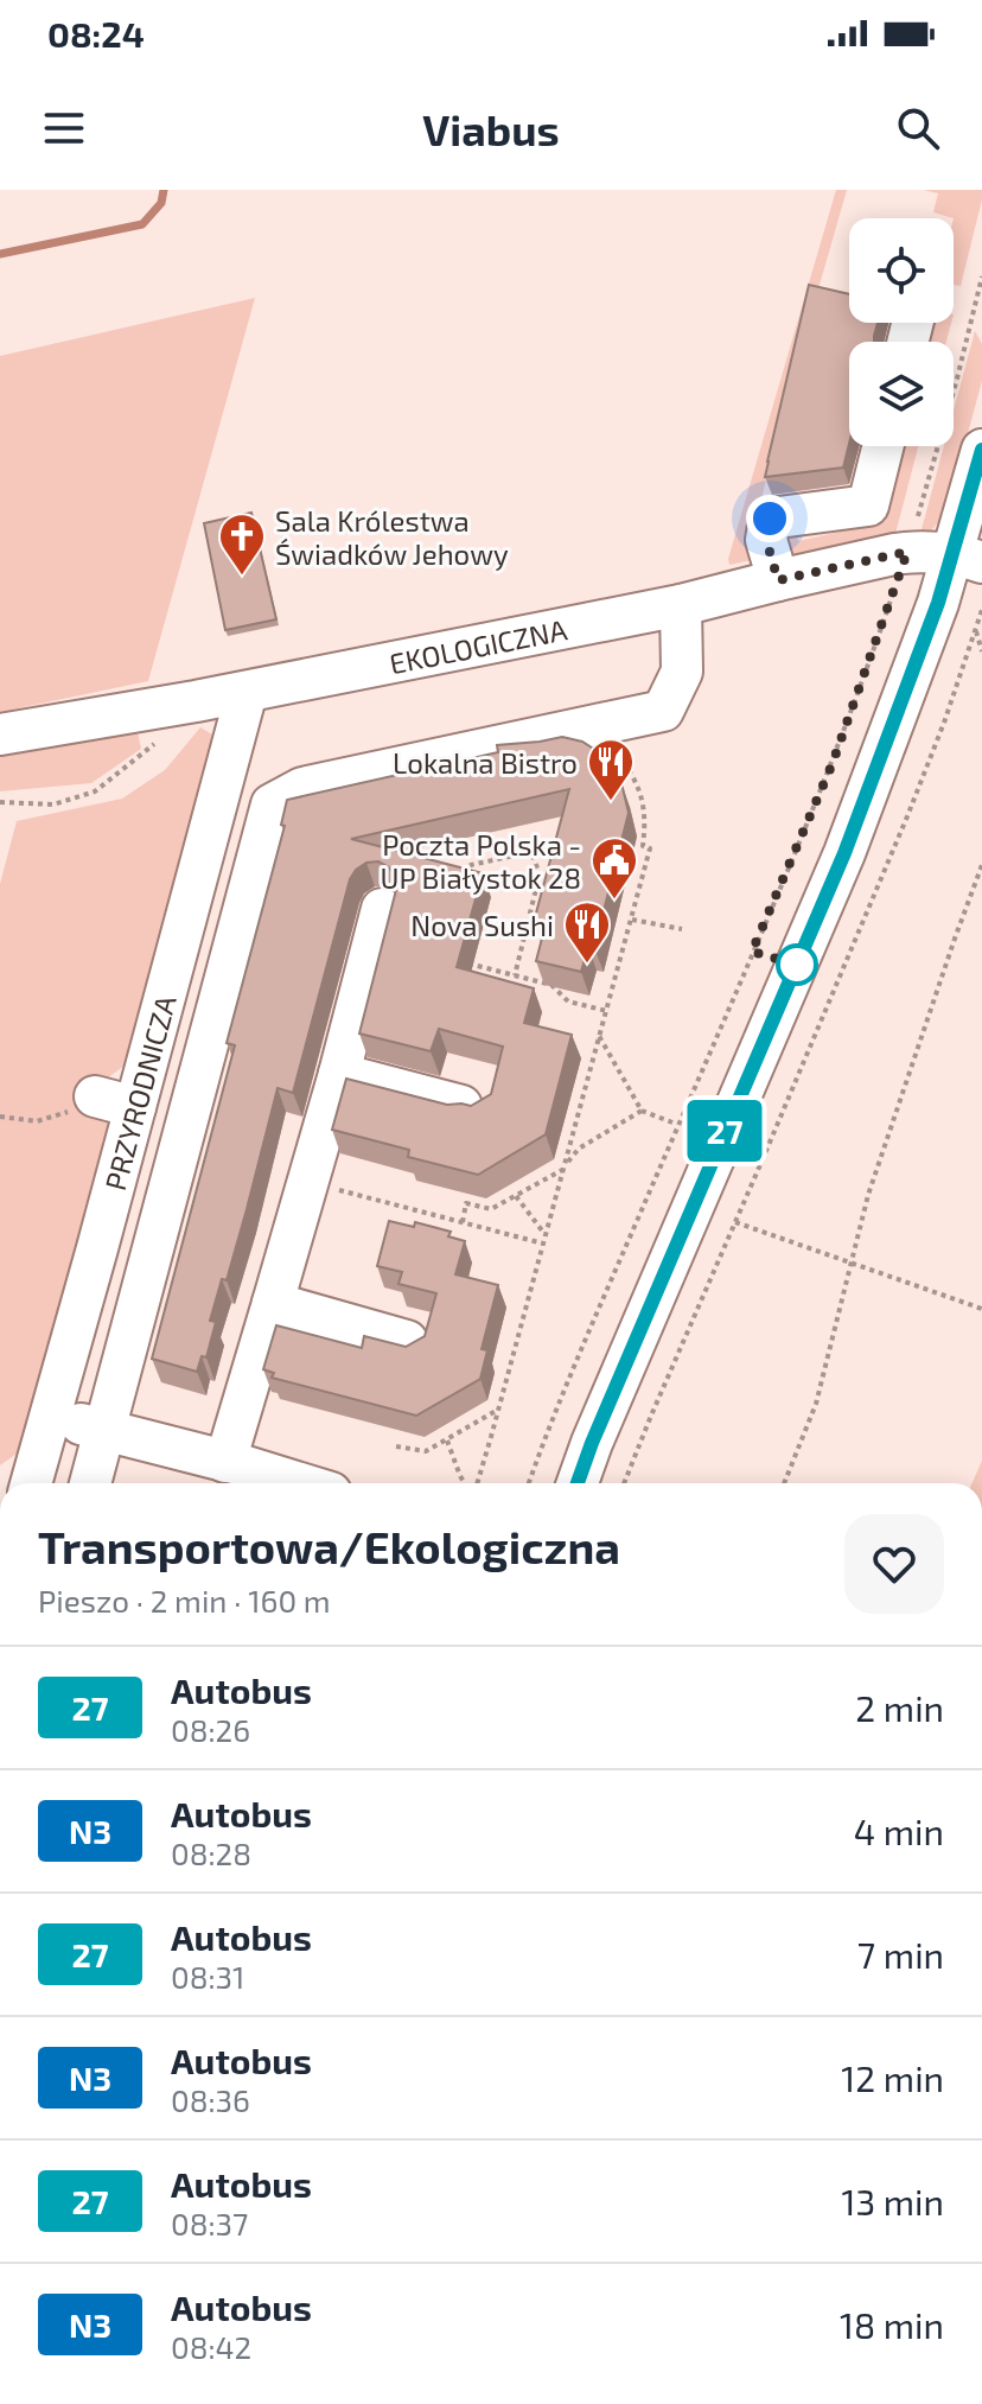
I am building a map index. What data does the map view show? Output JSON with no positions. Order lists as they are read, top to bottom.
{
  "streets": {
    "street": ["EKOLOGICZNA", "PRZYRODNICZA"]
  },
  "crossings": [
    ["EKOLOGICZNA", "PRZYRODNICZA"]
  ],
  "places": {
    "church": ["Sala Królestwa Świadków Jehowy"],
    "restaurant": ["Lokalna Bistro", "Nova Sushi"],
    "public building": ["Poczta Polska - UP Białystok 28"]
  },
  "lines": ["bus line 27"],
  "page": {
    "status": "08:24",
    "header": "Viabus",
    "on_map": "27",
    "heading": ["Transportowa/Ekologiczna", "Pieszo · 2 min · 160 m"],
    "list": [
      {
        "mark": "27",
        "name": "Autobus",
        "note": "08:26",
        "value": "2 min"
      },
      {
        "mark": "N3",
        "name": "Autobus",
        "note": "08:28",
        "value": "4 min"
      },
      {
        "mark": "27",
        "name": "Autobus",
        "note": "08:31",
        "value": "7 min"
      },
      {
        "mark": "N3",
        "name": "Autobus",
        "note": "08:36",
        "value": "12 min"
      },
      {
        "mark": "27",
        "name": "Autobus",
        "note": "08:37",
        "value": "13 min"
      },
      {
        "mark": "N3",
        "name": "Autobus",
        "note": "08:42",
        "value": "18 min"
      }
    ]
  }
}
